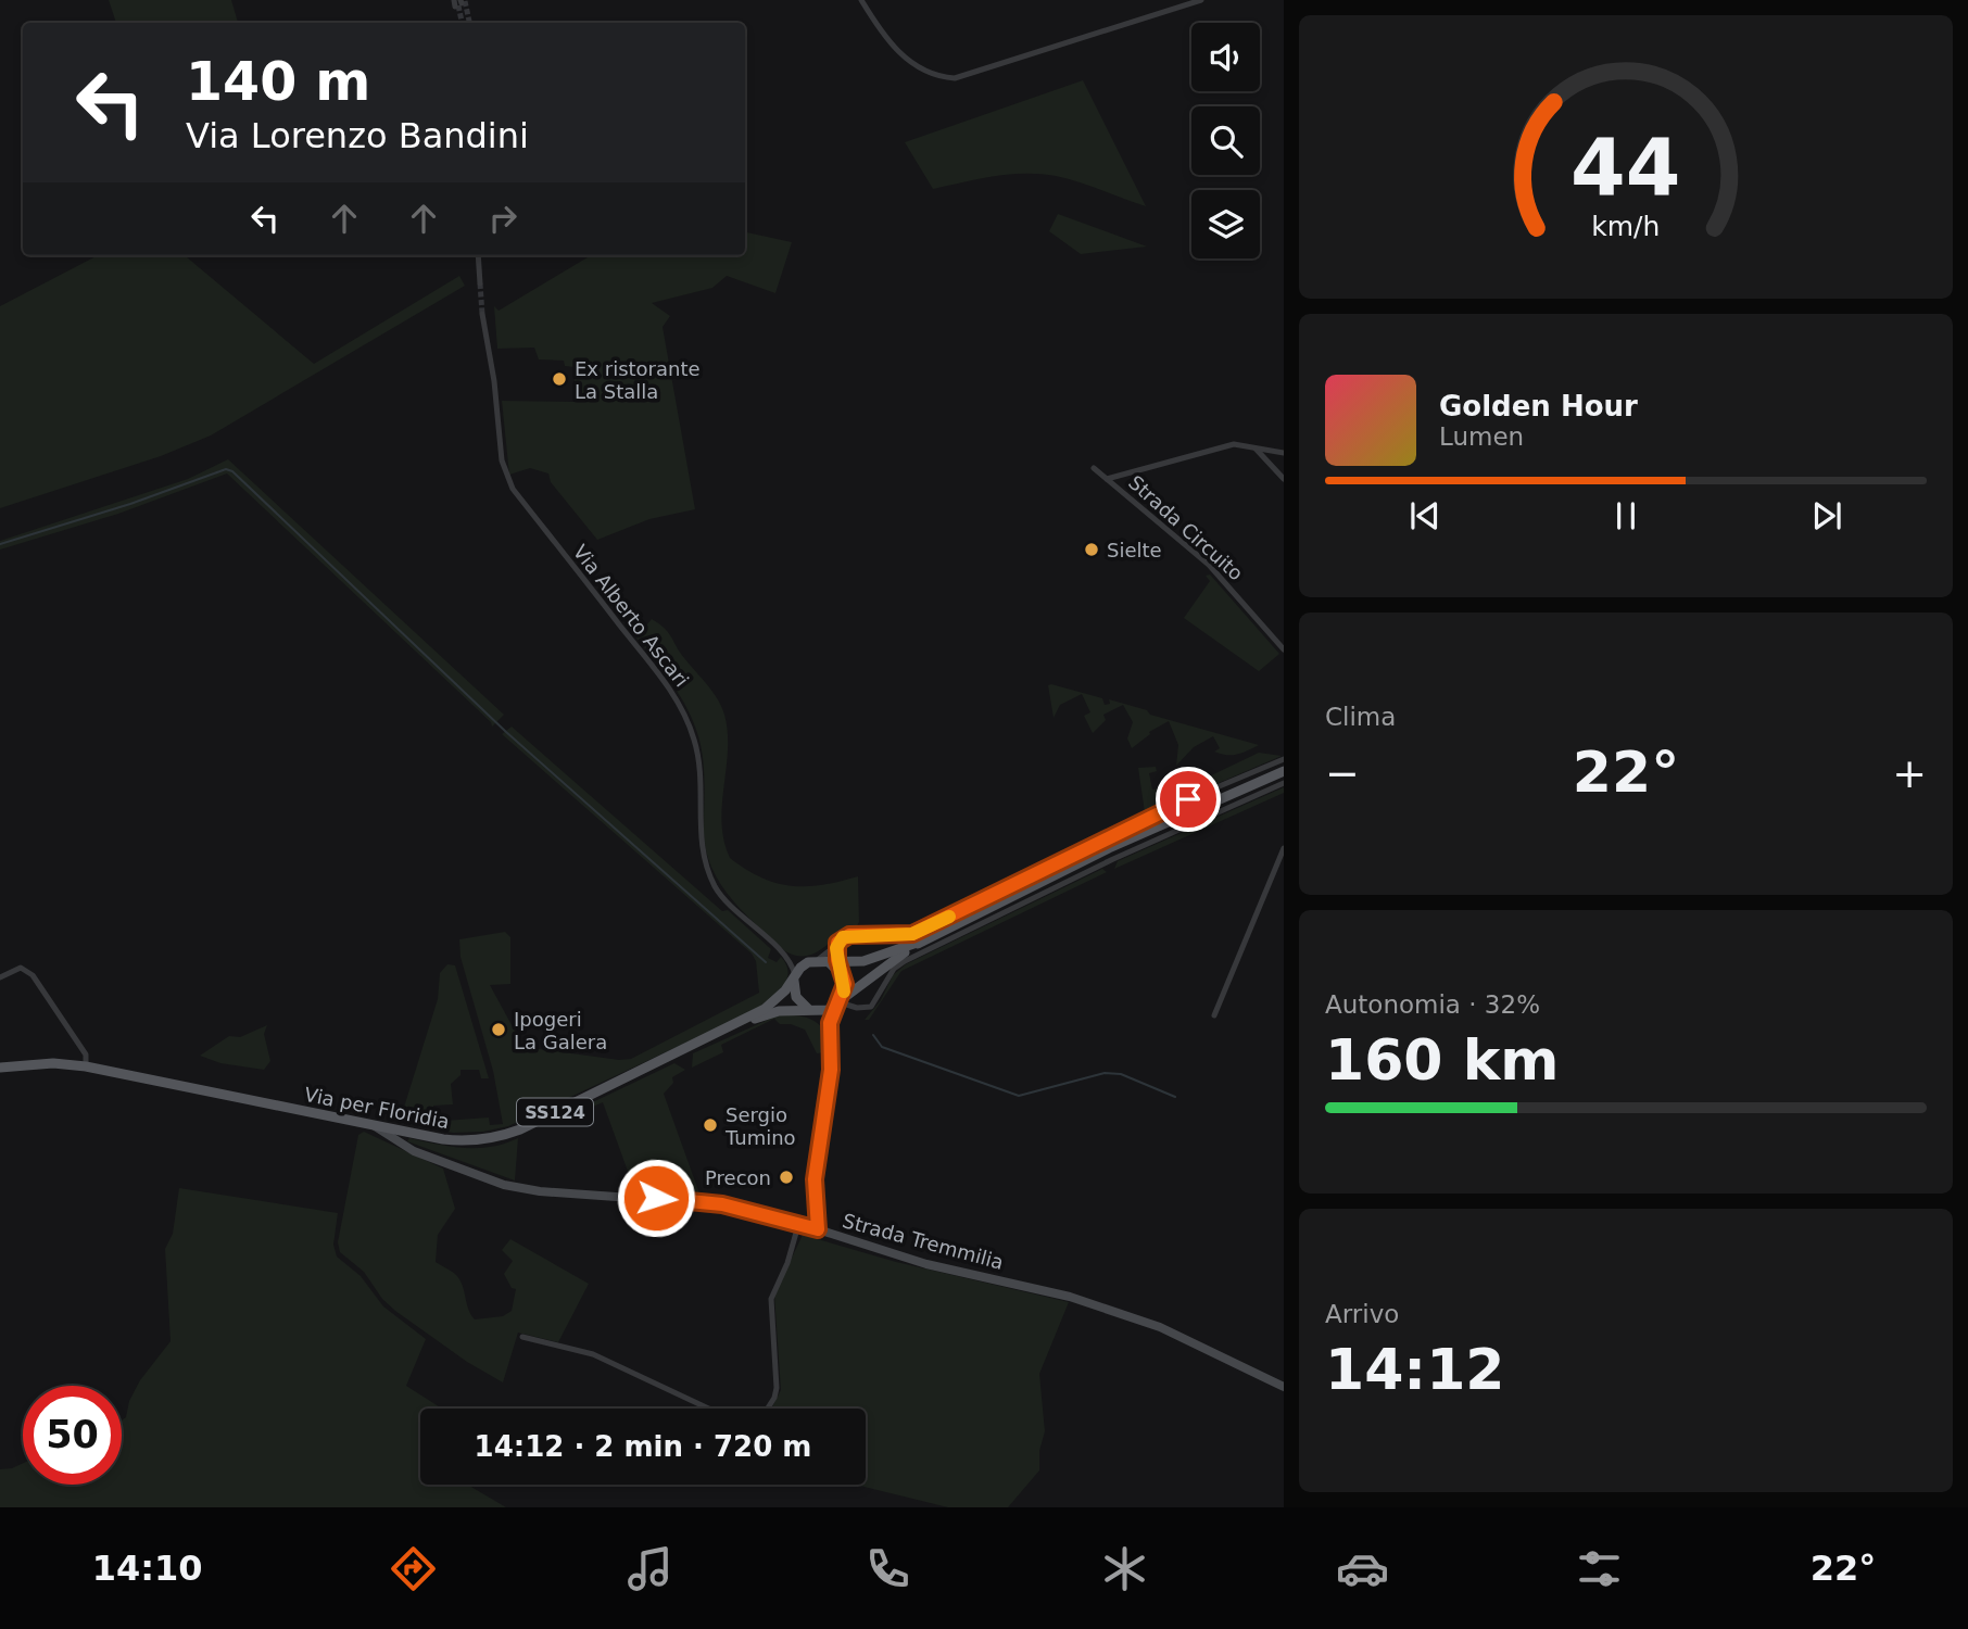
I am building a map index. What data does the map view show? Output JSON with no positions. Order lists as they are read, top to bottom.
{
  "streets": {
    "main road": ["Via per Floridia", "SS124", "Strada Tremmilia"],
    "street": ["Strada Circuito", "Via Alberto Ascari"]
  },
  "crossings": [
    ["Via per Floridia", "Strada Tremmilia"]
  ],
  "places": [
    "Ex ristorante La Stalla",
    "Sielte",
    "Ipogeri La Galera",
    "Sergio Tumino",
    "Precon"
  ],
  "page": {
    "turn": ["140 m", "Via Lorenzo Bandini"],
    "song": ["Golden Hour", "Lumen"],
    "tile": [
      "Clima",
      ["Autonomia · 32%", "160 km"],
      ["Arrivo", "14:12"]
    ],
    "heat": ["−", "22°", "+"],
    "limit": "50",
    "trip": "14:12 · 2 min · 720 m",
    "tabs": ["14:10", "22°"],
    "gauge": ["44", "km/h"]
  }
}
